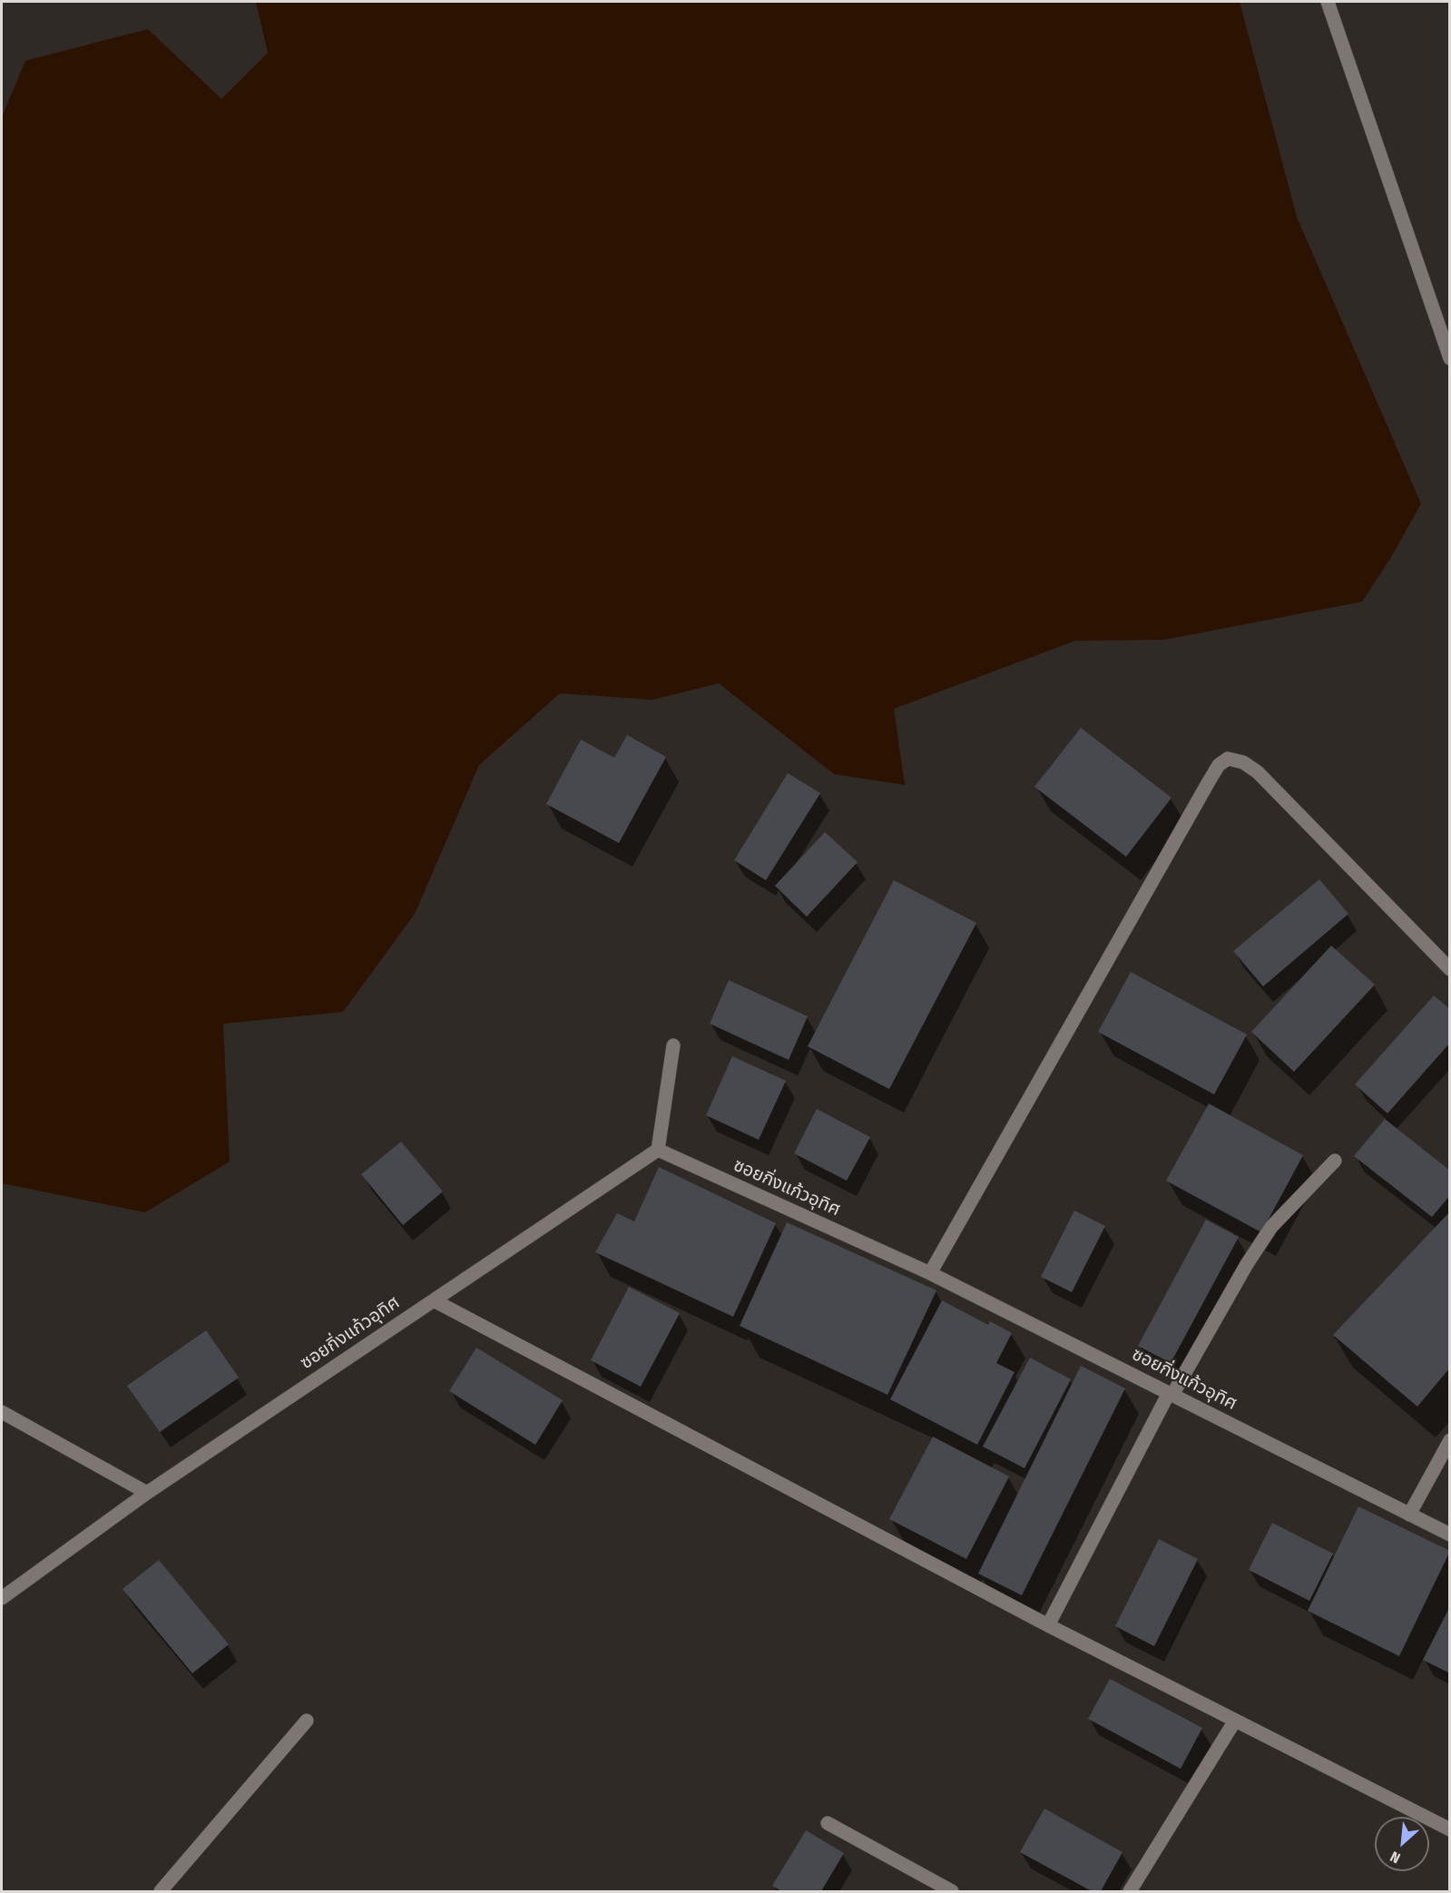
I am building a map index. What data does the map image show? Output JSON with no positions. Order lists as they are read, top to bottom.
{
  "streets": {
    "street": ["ซอยกิ่งแก้วอุทิศ"]
  },
  "north": "bottom left"
}
